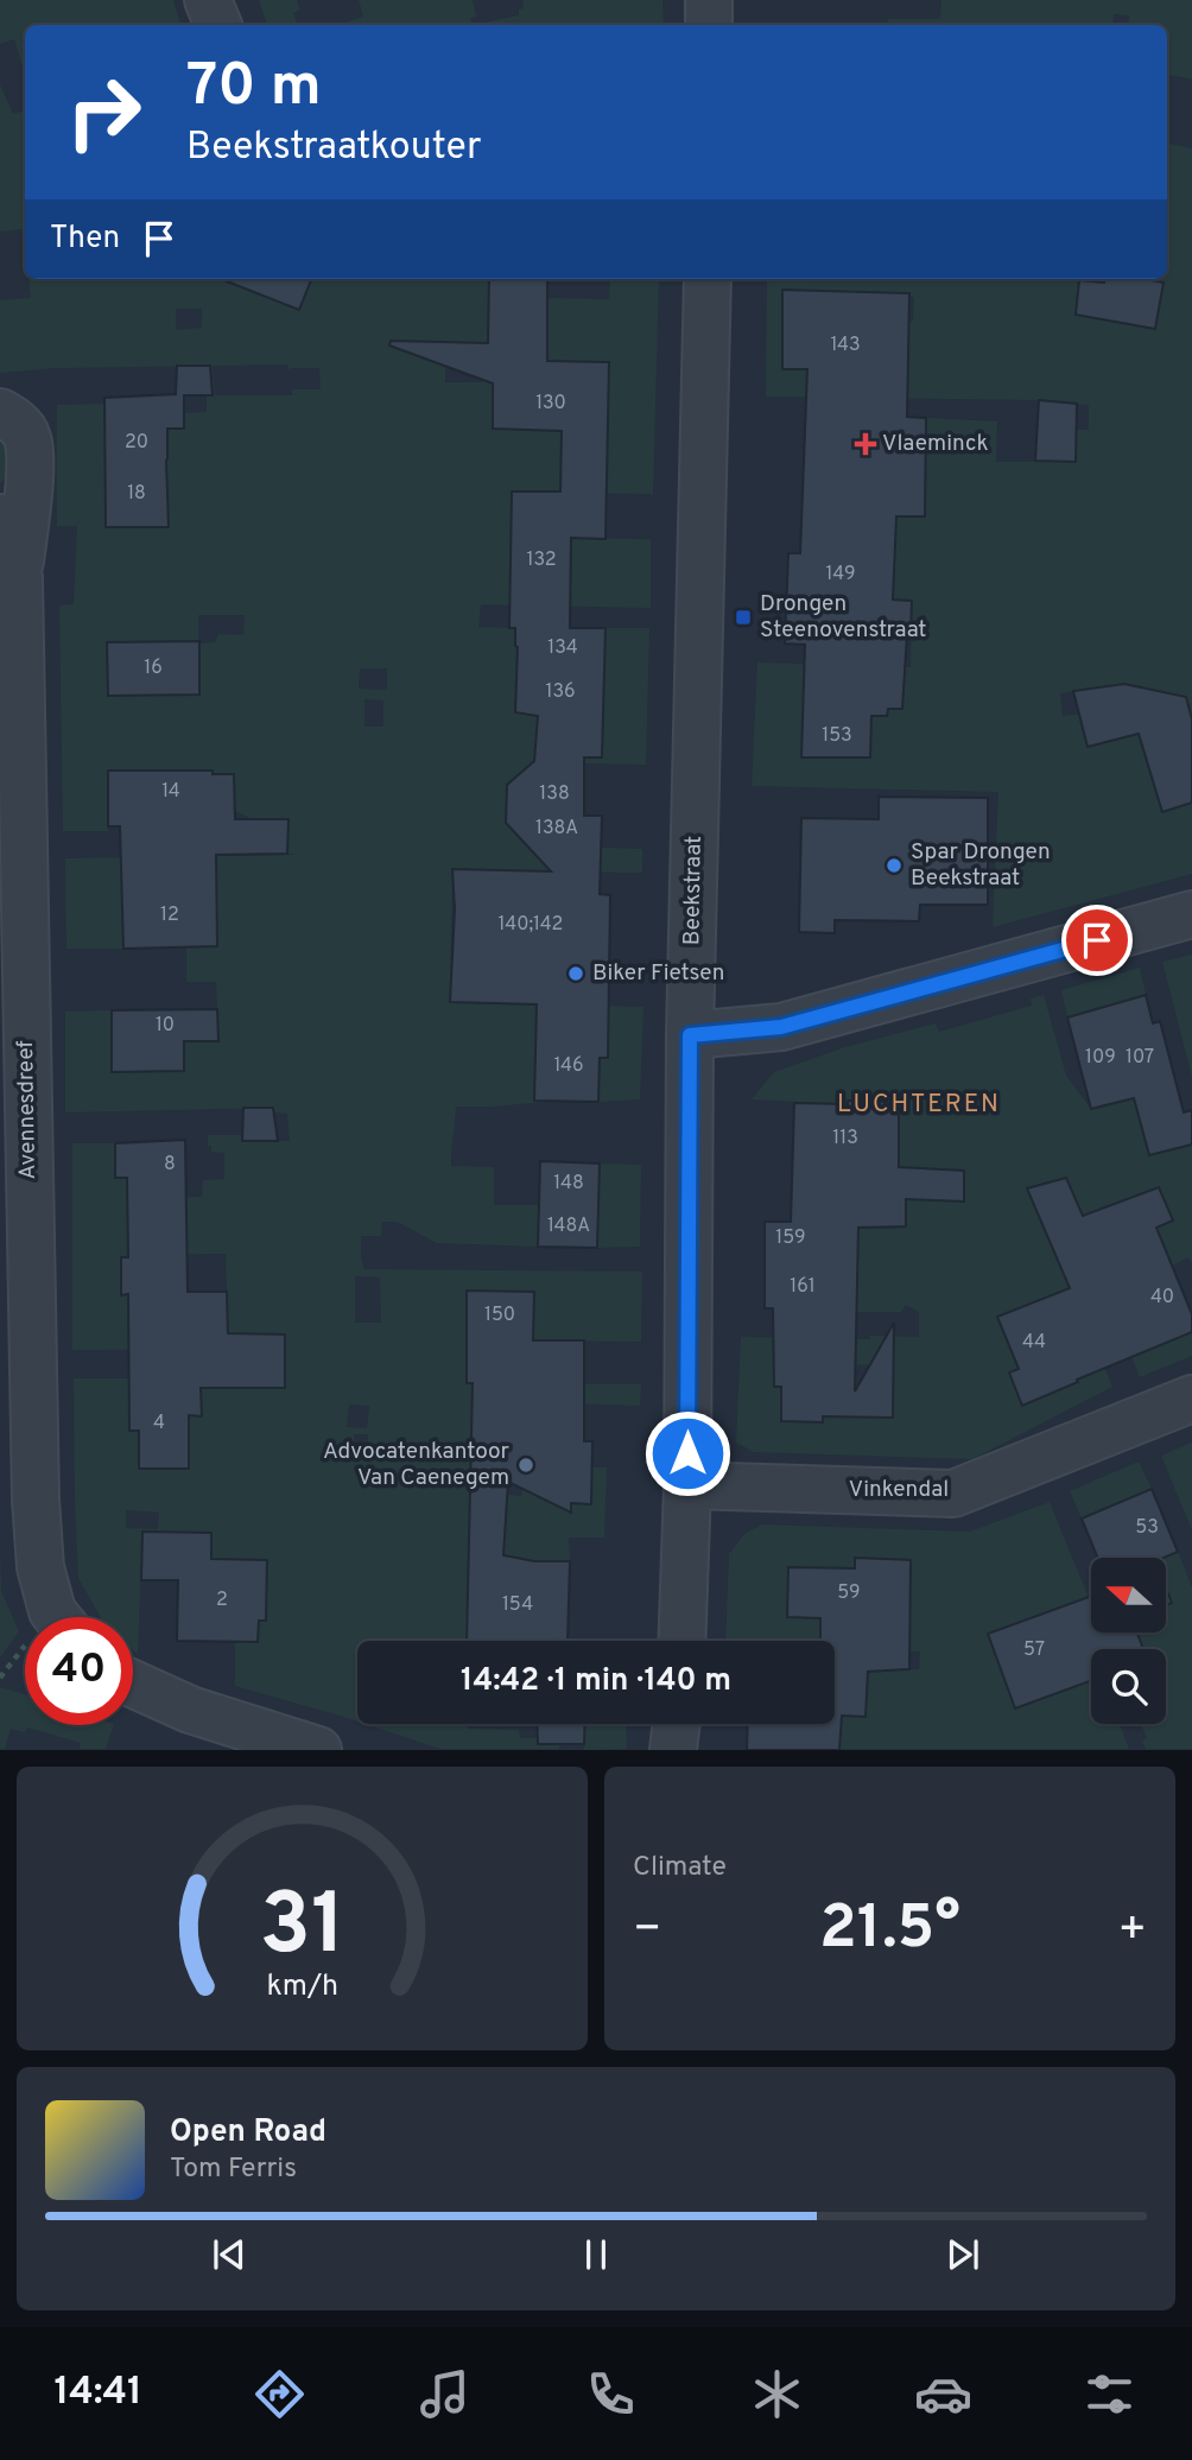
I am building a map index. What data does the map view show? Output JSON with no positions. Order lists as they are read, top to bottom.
{
  "streets": {
    "street": ["Beekstraat", "Avennesdreef", "Vinkendal"]
  },
  "crossings": [
    ["Beekstraat", "Vinkendal"]
  ],
  "districts": ["LUCHTEREN"],
  "places": {
    "health": ["Vlaeminck"],
    "transit": ["Drongen Steenovenstraat"],
    "other": ["Spar Drongen Beekstraat", "Biker Fietsen", "Advocatenkantoor Van Caenegem"]
  },
  "house_numbers": [
    "143",
    "130",
    "20",
    "18",
    "132",
    "149",
    "134",
    "16",
    "136",
    "153",
    "14",
    "138",
    "138A",
    "12",
    "140;142",
    "10",
    "109",
    "107",
    "146",
    "113",
    "8",
    "148",
    "148A",
    "159",
    "161",
    "40",
    "150",
    "44",
    "4",
    "53",
    "59",
    "2",
    "154",
    "57"
  ],
  "north": "left",
  "page": {
    "turn": ["70 m", "Beekstraatkouter"],
    "then": "Then",
    "limit": "40",
    "trip": "14:42 · 1 min · 140 m",
    "tile": "Climate",
    "heat": ["−", "21.5°", "+"],
    "song": ["Open Road", "Tom Ferris"],
    "tabs": "14:41",
    "gauge": ["31", "km/h"]
  }
}
